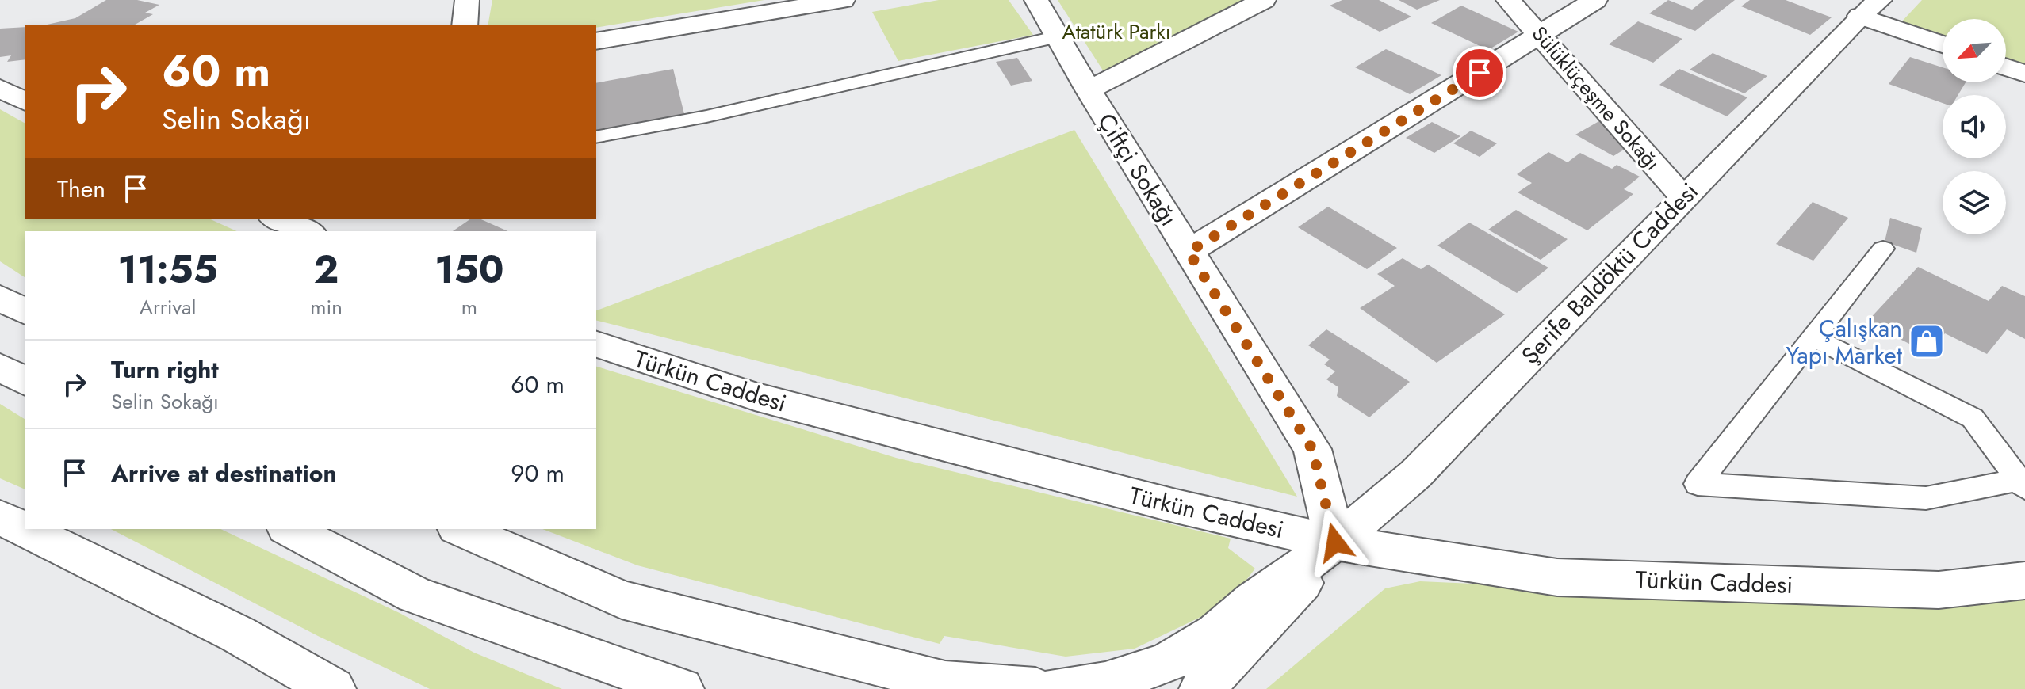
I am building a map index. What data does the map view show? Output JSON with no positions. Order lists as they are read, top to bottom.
{
  "streets": {
    "main road": [
      "Sülüklüçeşme Sokağı",
      "Çiftçi Sokağı",
      "Şerife Baldöktü Caddesi",
      "Türkün Caddesi"
    ]
  },
  "crossings": [
    ["Sülüklüçeşme Sokağı", "Şerife Baldöktü Caddesi"],
    ["Çiftçi Sokağı", "Şerife Baldöktü Caddesi"],
    ["Çiftçi Sokağı", "Türkün Caddesi"],
    ["Şerife Baldöktü Caddesi", "Türkün Caddesi"]
  ],
  "parks": ["Atatürk Parkı"],
  "places": {
    "shop": ["Çalışkan Yapı Market"]
  },
  "north": "bottom left",
  "page": {
    "turn": ["60 m", "Selin Sokağı"],
    "then": "Then",
    "eta": [
      "11:55",
      "Arrival",
      "2",
      "min",
      "150",
      "m"
    ],
    "list": [
      {
        "name": "Turn right",
        "note": "Selin Sokağı",
        "value": "60 m"
      },
      {
        "name": "Arrive at destination",
        "value": "90 m"
      }
    ]
  }
}
